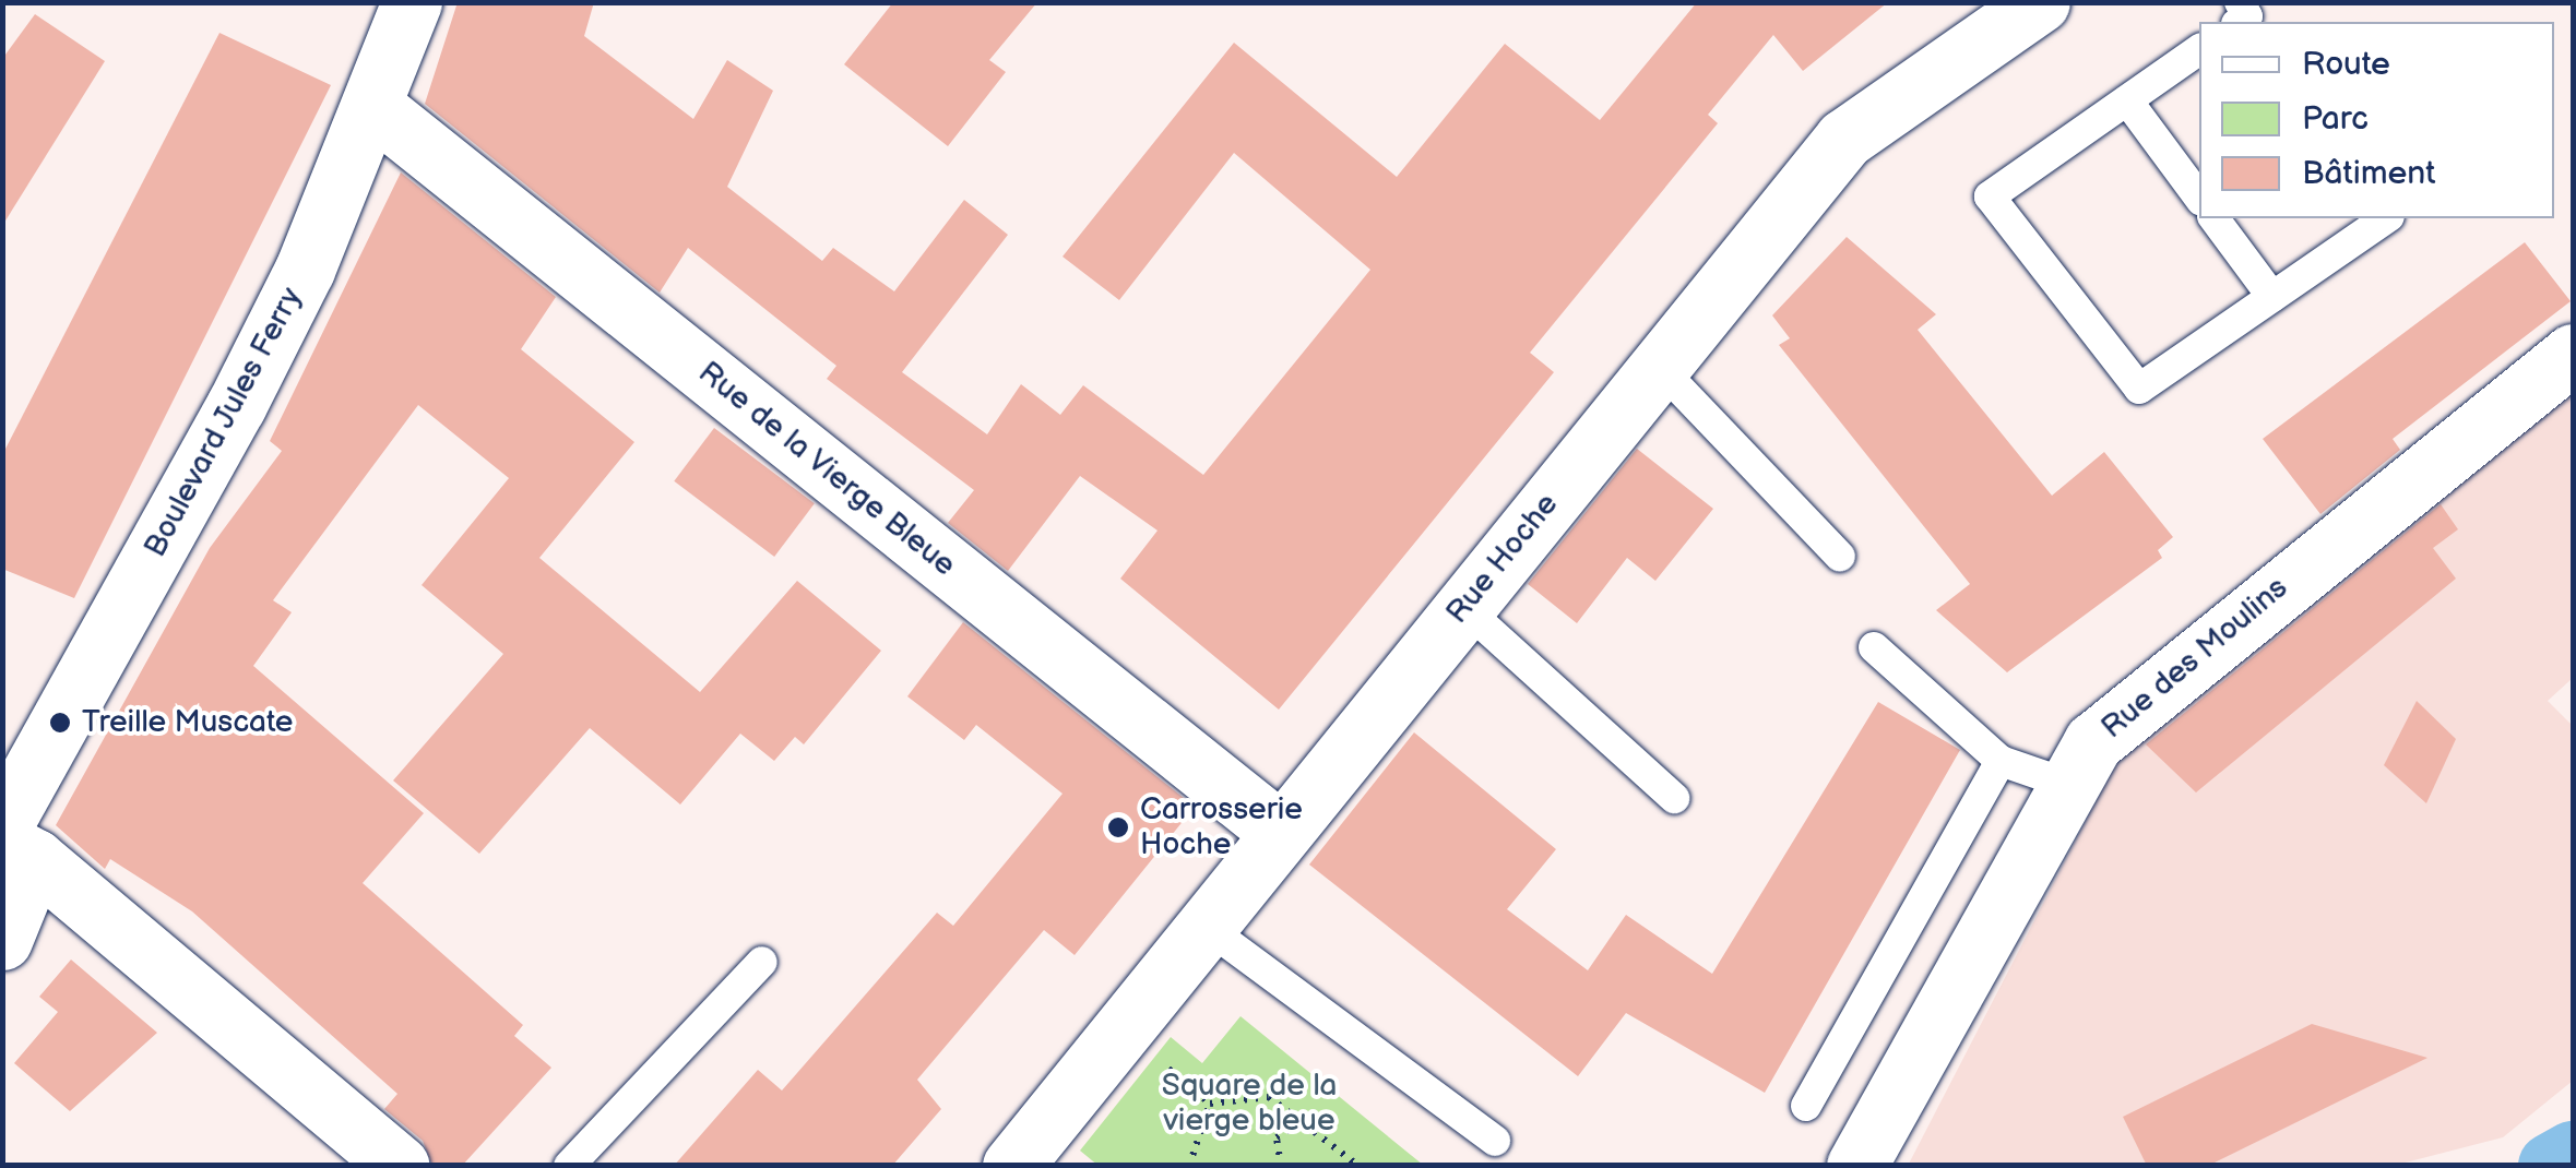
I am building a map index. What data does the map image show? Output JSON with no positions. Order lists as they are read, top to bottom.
{
  "streets": {
    "street": [
      "Boulevard Jules Ferry",
      "Rue de la Vierge Bleue",
      "Rue Hoche",
      "Rue des Moulins"
    ]
  },
  "crossings": [
    ["Boulevard Jules Ferry", "Rue de la Vierge Bleue"],
    ["Rue de la Vierge Bleue", "Rue Hoche"]
  ],
  "parks": ["Square de la vierge bleue"],
  "places": ["Treille Muscate", "Carrosserie Hoche"],
  "legend": ["Route", "Parc", "Bâtiment"]
}
